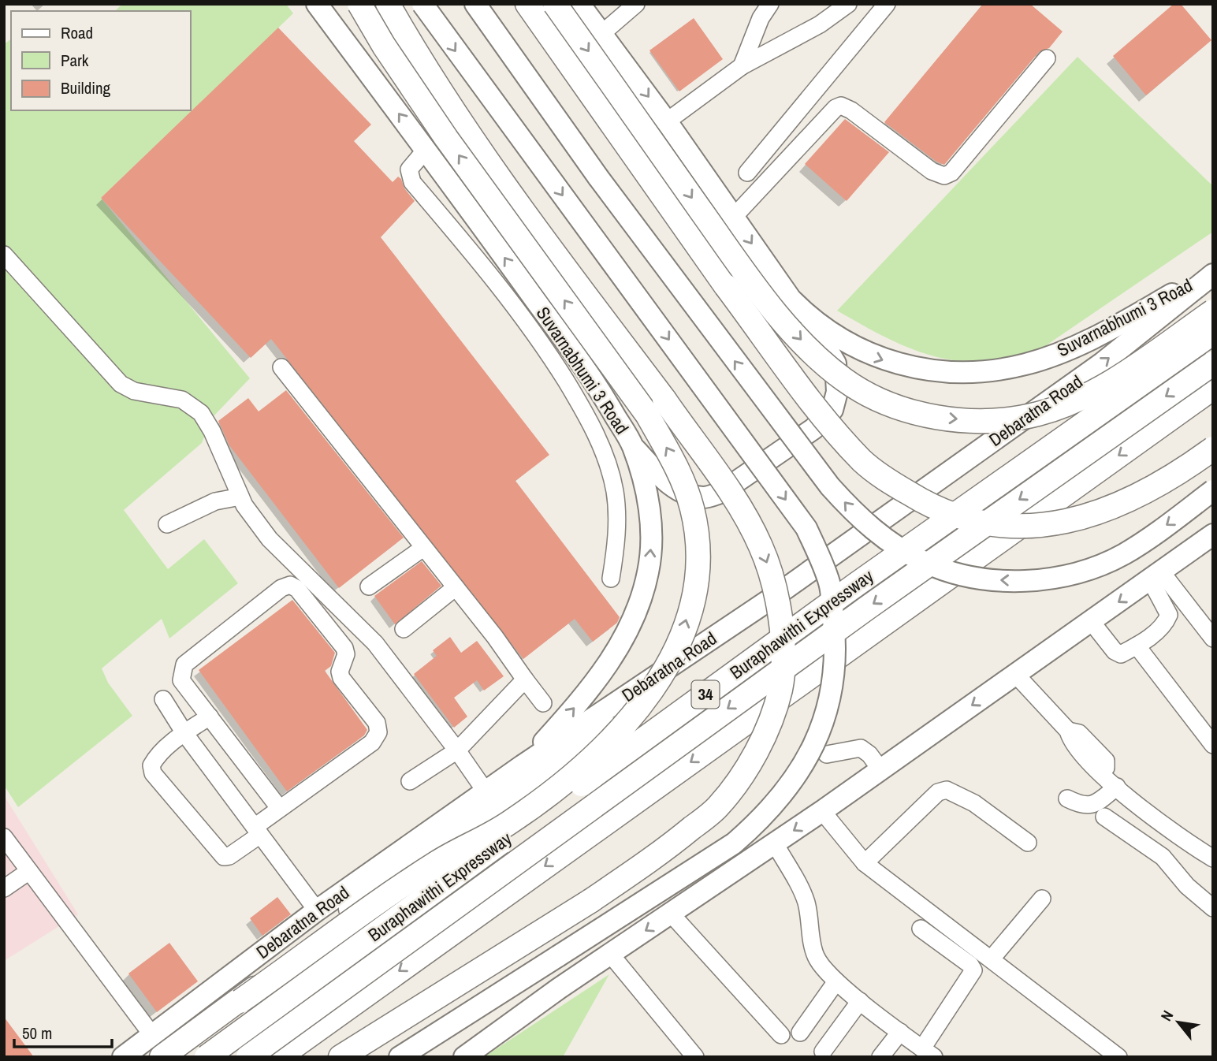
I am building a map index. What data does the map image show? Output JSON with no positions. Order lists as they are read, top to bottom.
{
  "streets": {
    "highway": ["Buraphawithi Expressway", "34"],
    "main road": ["Suvarnabhumi 3 Road", "Debaratna Road"]
  },
  "crossings": [
    ["Suvarnabhumi 3 Road", "Debaratna Road"],
    ["Buraphawithi Expressway", "34"]
  ],
  "one_way": ["Debaratna Road"],
  "legend": ["Road", "Park", "Building"],
  "scale_bar": "50 m",
  "north": "top left"
}
